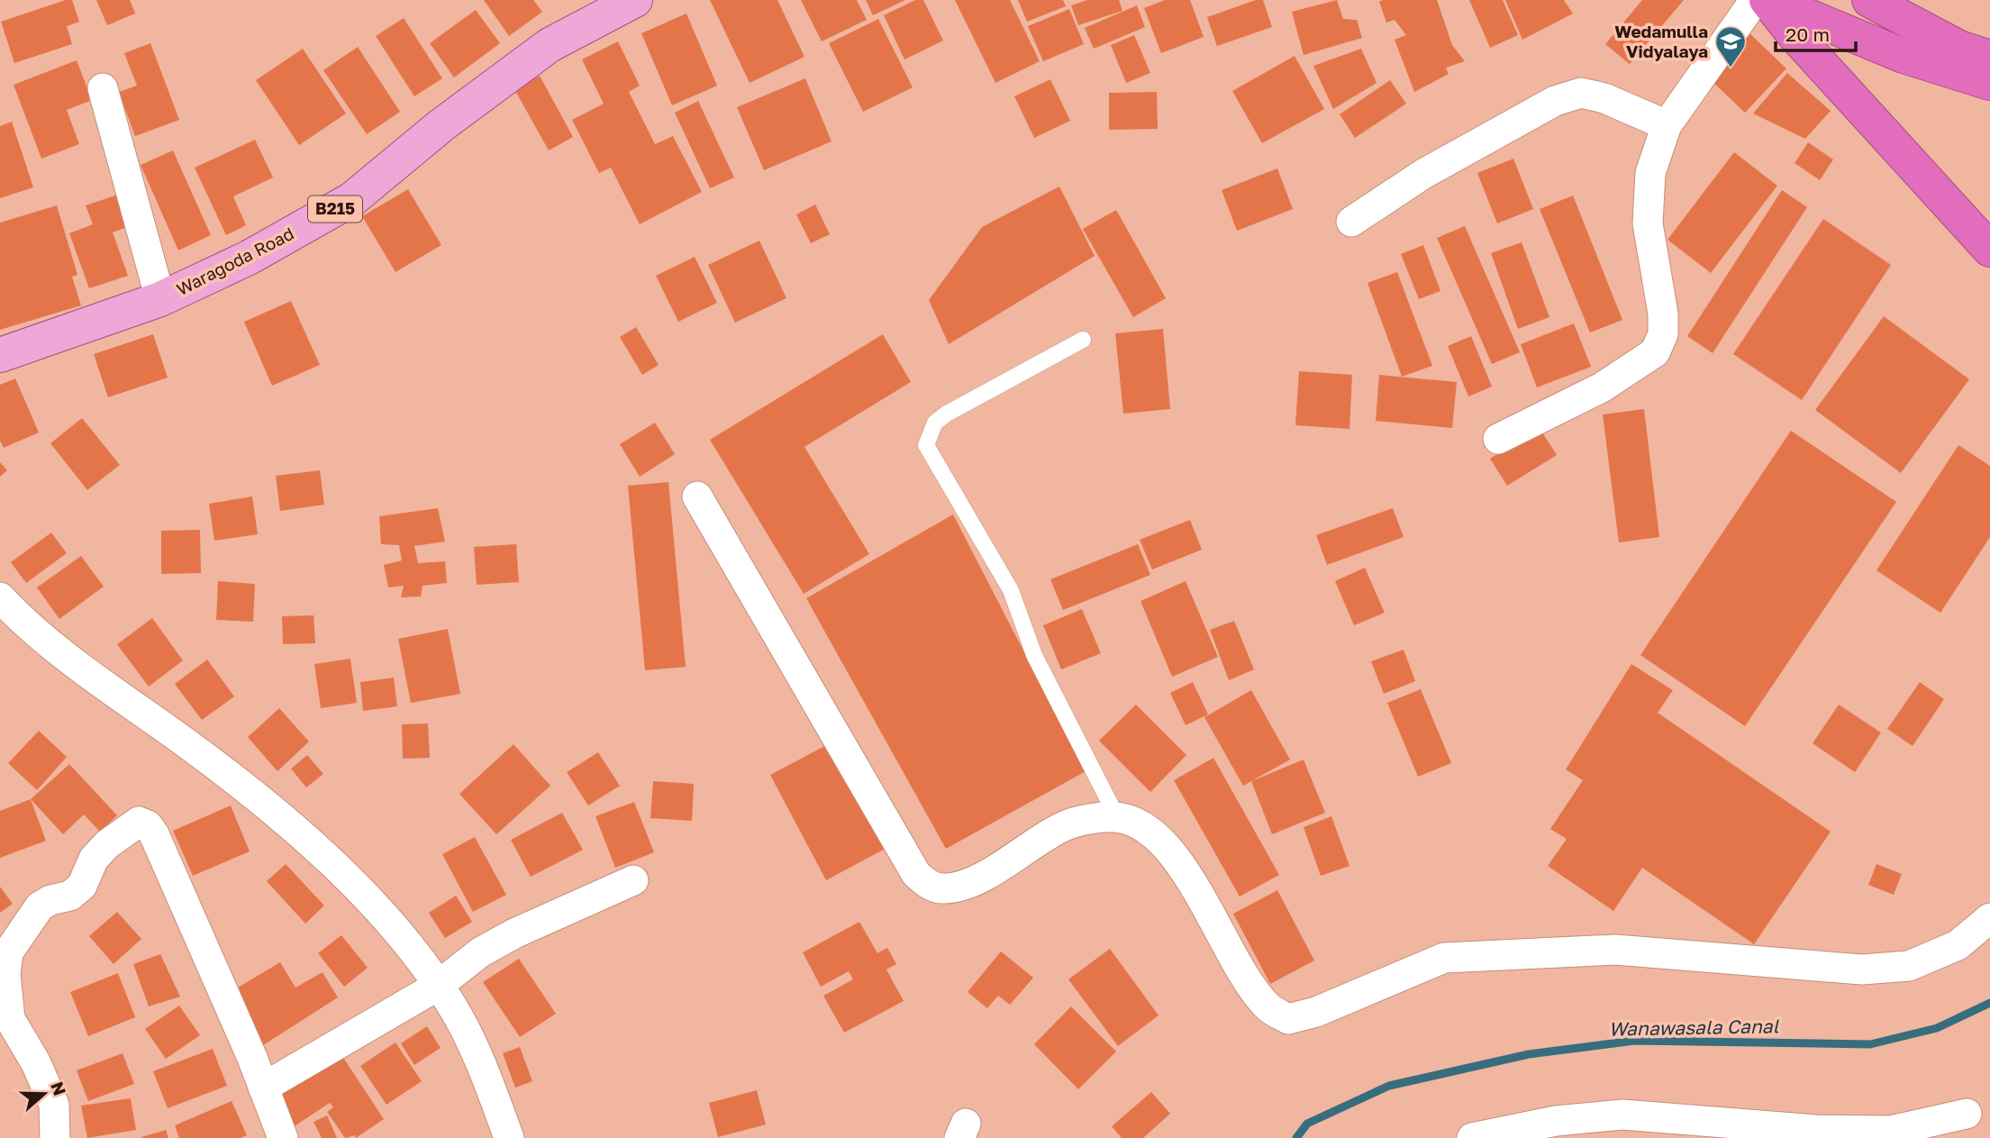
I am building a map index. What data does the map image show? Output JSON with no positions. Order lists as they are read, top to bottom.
{
  "streets": {
    "main road": ["B215", "Waragoda Road"]
  },
  "water": ["Wanawasala Canal"],
  "places": {
    "school or university": ["Wedamulla Vidyalaya"]
  },
  "scale_bar": "20 m",
  "north": "right"
}
